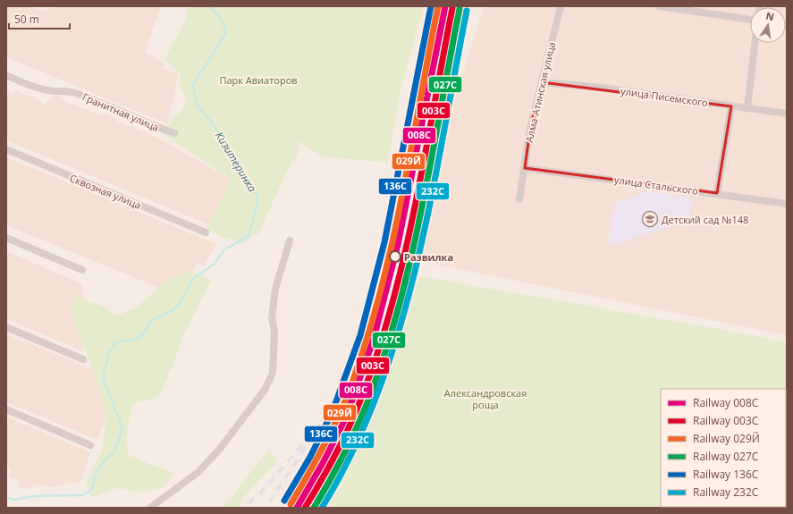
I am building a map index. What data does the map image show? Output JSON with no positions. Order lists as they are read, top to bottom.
{
  "streets": {
    "street": [
      "Алма-Атинская улица",
      "улица Писемского",
      "Гранитная улица",
      "улица Стальского",
      "Сквозная улица"
    ]
  },
  "crossings": [
    ["Алма-Атинская улица", "улица Писемского"],
    ["Алма-Атинская улица", "улица Стальского"]
  ],
  "water": ["Кизитеринка"],
  "parks": ["Парк Авиаторов", "Александровская роща"],
  "places": {
    "school or university": ["Детский сад №148"],
    "other": ["Развилка"]
  },
  "lines": [
    "rail line 008С",
    "rail line 029Й",
    "rail line 136С",
    "rail line 003С",
    "rail line 027С",
    "rail line 232C"
  ],
  "legend": [
    "Railway 008С",
    "Railway 003С",
    "Railway 029Й",
    "Railway 027С",
    "Railway 136С",
    "Railway 232C"
  ],
  "scale_bar": "50 m",
  "north": "top"
}
